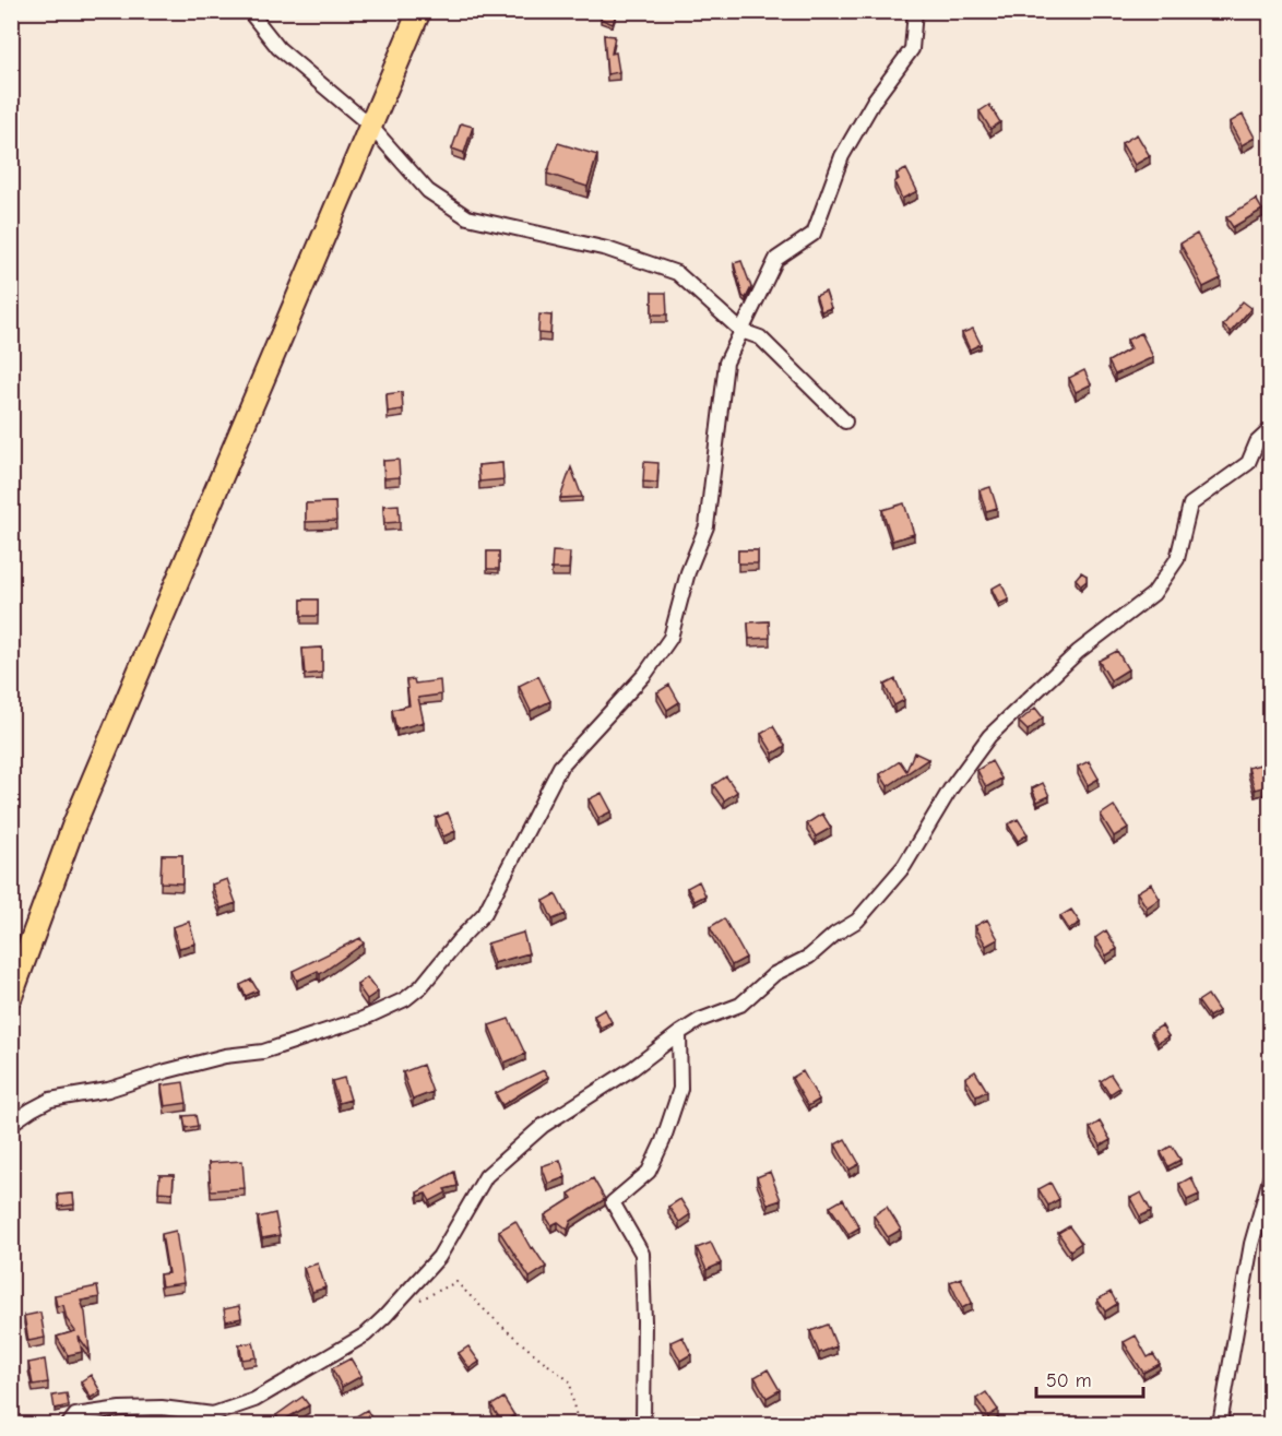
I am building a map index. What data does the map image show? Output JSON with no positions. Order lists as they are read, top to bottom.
{
  "scale_bar": "50 m"
}
